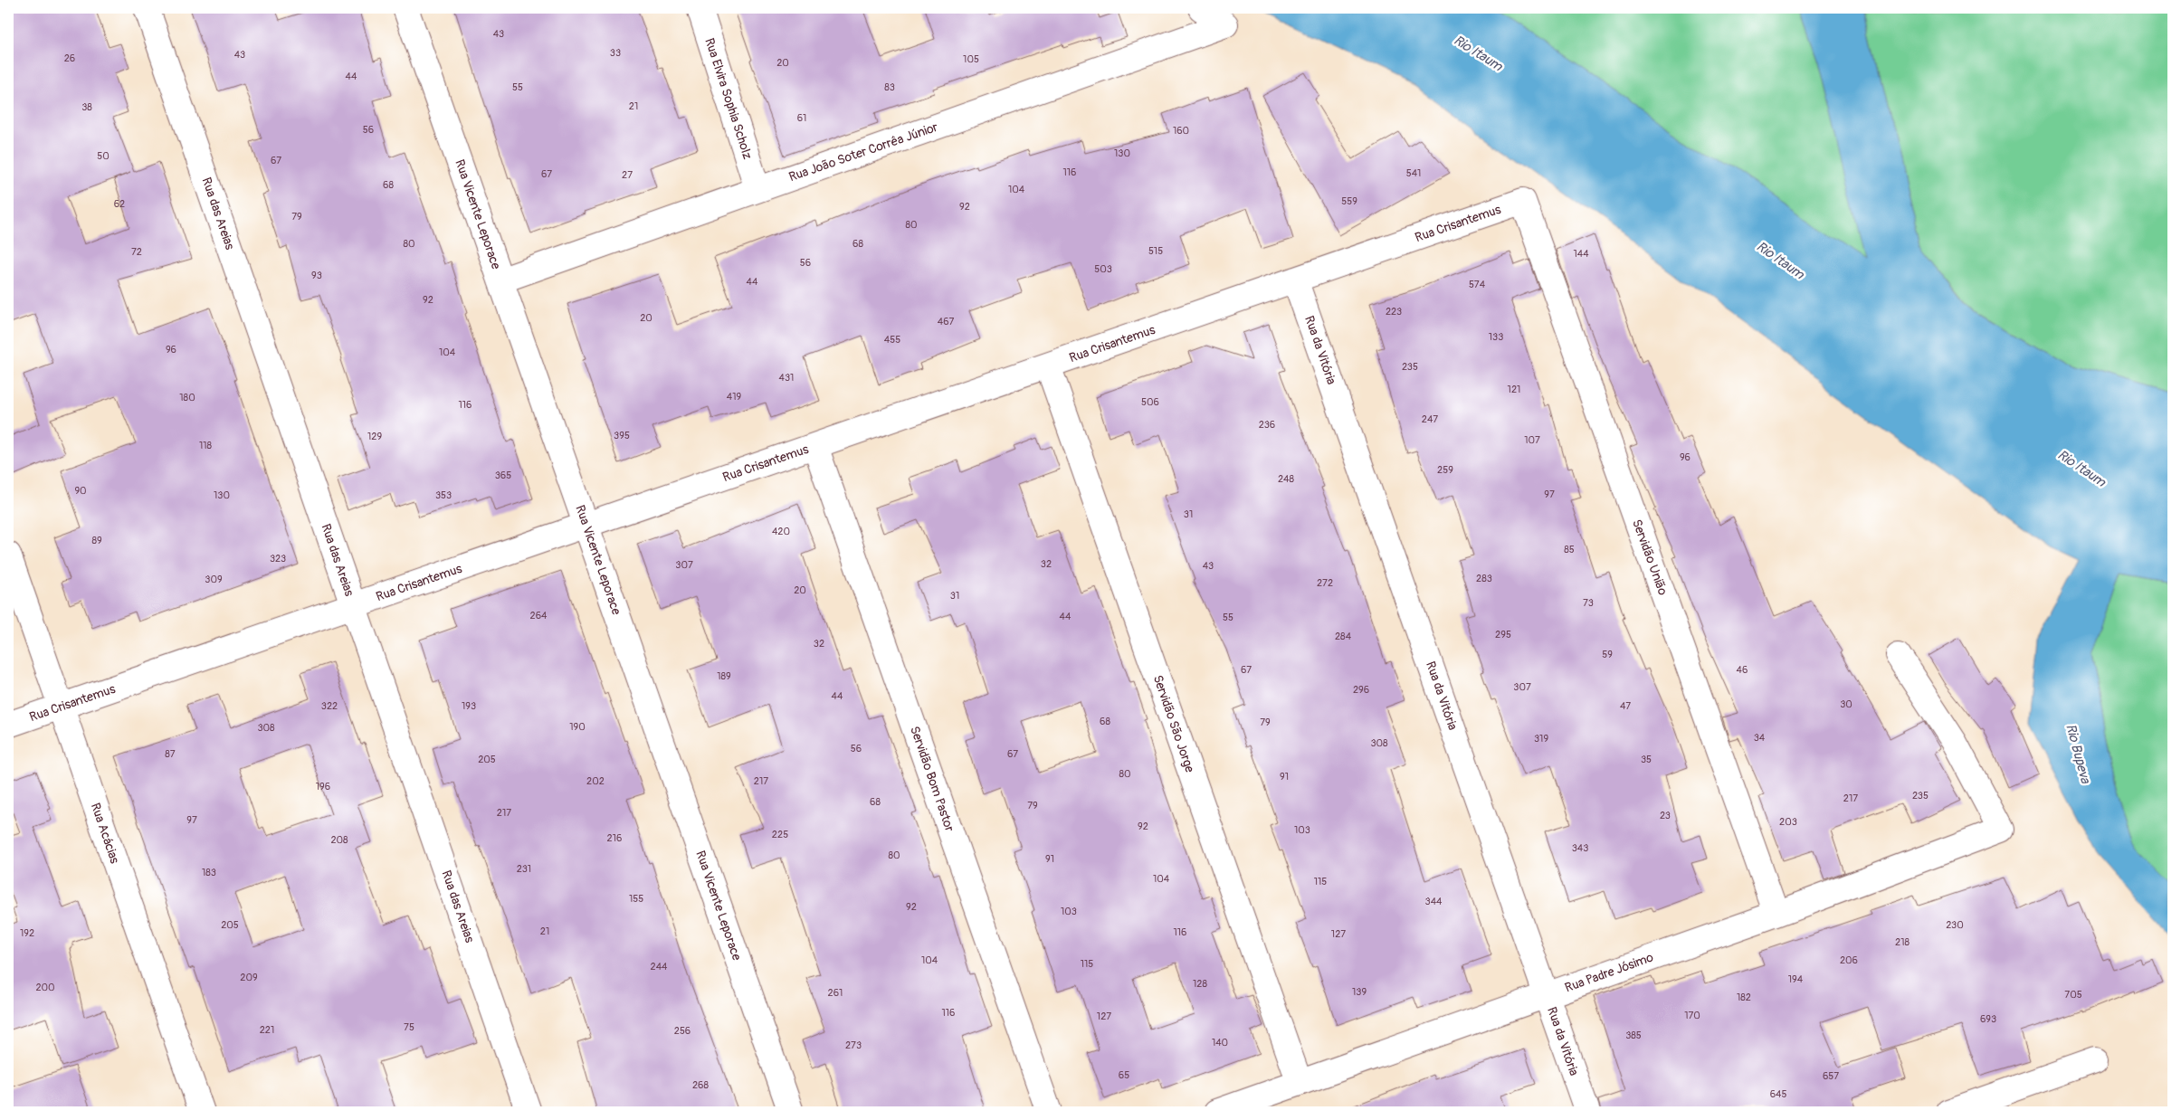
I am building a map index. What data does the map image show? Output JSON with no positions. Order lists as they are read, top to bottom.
{
  "streets": {
    "street": [
      "Rua Elvira Sophia Scholz",
      "Rua João Soter Corrêa Júnior",
      "Rua das Areias",
      "Rua Vicente Leporace",
      "Rua Crisantemus",
      "Rua da Vitória",
      "Servidão União",
      "Servidão São Jorge",
      "Servidão Bom Pastor",
      "Rua Acácias",
      "Rua Padre Jósimo"
    ]
  },
  "crossings": [
    ["Rua Elvira Sophia Scholz", "Rua João Soter Corrêa Júnior"],
    ["Rua João Soter Corrêa Júnior", "Rua Vicente Leporace"],
    ["Rua das Areias", "Rua Crisantemus"],
    ["Rua Vicente Leporace", "Rua Crisantemus"],
    ["Rua Crisantemus", "Rua da Vitória"],
    ["Rua Crisantemus", "Servidão União"],
    ["Rua Crisantemus", "Servidão São Jorge"],
    ["Rua Crisantemus", "Servidão Bom Pastor"],
    ["Rua Crisantemus", "Rua Acácias"],
    ["Rua da Vitória", "Rua Padre Jósimo"],
    ["Servidão União", "Rua Padre Jósimo"],
    ["Servidão São Jorge", "Rua Padre Jósimo"]
  ],
  "water": ["Rio Itaum", "Rio Bupeva"],
  "house_numbers": [
    "43",
    "33",
    "43",
    "26",
    "105",
    "20",
    "44",
    "55",
    "83",
    "21",
    "38",
    "61",
    "56",
    "160",
    "130",
    "50",
    "67",
    "116",
    "541",
    "67",
    "27",
    "68",
    "104",
    "559",
    "62",
    "92",
    "79",
    "80",
    "80",
    "68",
    "515",
    "72",
    "144",
    "56",
    "503",
    "93",
    "44",
    "574",
    "92",
    "223",
    "20",
    "467",
    "133",
    "455",
    "96",
    "104",
    "235",
    "431",
    "121",
    "419",
    "180",
    "506",
    "116",
    "247",
    "236",
    "395",
    "129",
    "107",
    "118",
    "96",
    "259",
    "365",
    "248",
    "90",
    "97",
    "130",
    "353",
    "31",
    "420",
    "89",
    "85",
    "323",
    "32",
    "307",
    "43",
    "283",
    "309",
    "272",
    "20",
    "31",
    "73",
    "264",
    "44",
    "55",
    "295",
    "284",
    "32",
    "59",
    "67",
    "46",
    "189",
    "307",
    "296",
    "44",
    "30",
    "322",
    "193",
    "47",
    "68",
    "79",
    "190",
    "308",
    "34",
    "319",
    "308",
    "56",
    "87",
    "67",
    "205",
    "35",
    "80",
    "91",
    "202",
    "217",
    "196",
    "235",
    "217",
    "68",
    "79",
    "217",
    "23",
    "97",
    "203",
    "92",
    "103",
    "225",
    "216",
    "208",
    "343",
    "80",
    "91",
    "231",
    "183",
    "104",
    "115",
    "155",
    "344",
    "92",
    "103",
    "205",
    "230",
    "21",
    "116",
    "192",
    "127",
    "218",
    "104",
    "206",
    "115",
    "244",
    "209",
    "194",
    "128",
    "200",
    "139",
    "261",
    "705",
    "182",
    "116",
    "170",
    "127",
    "693",
    "75",
    "221",
    "256",
    "385",
    "140",
    "273",
    "65",
    "657",
    "268",
    "645"
  ]
}
